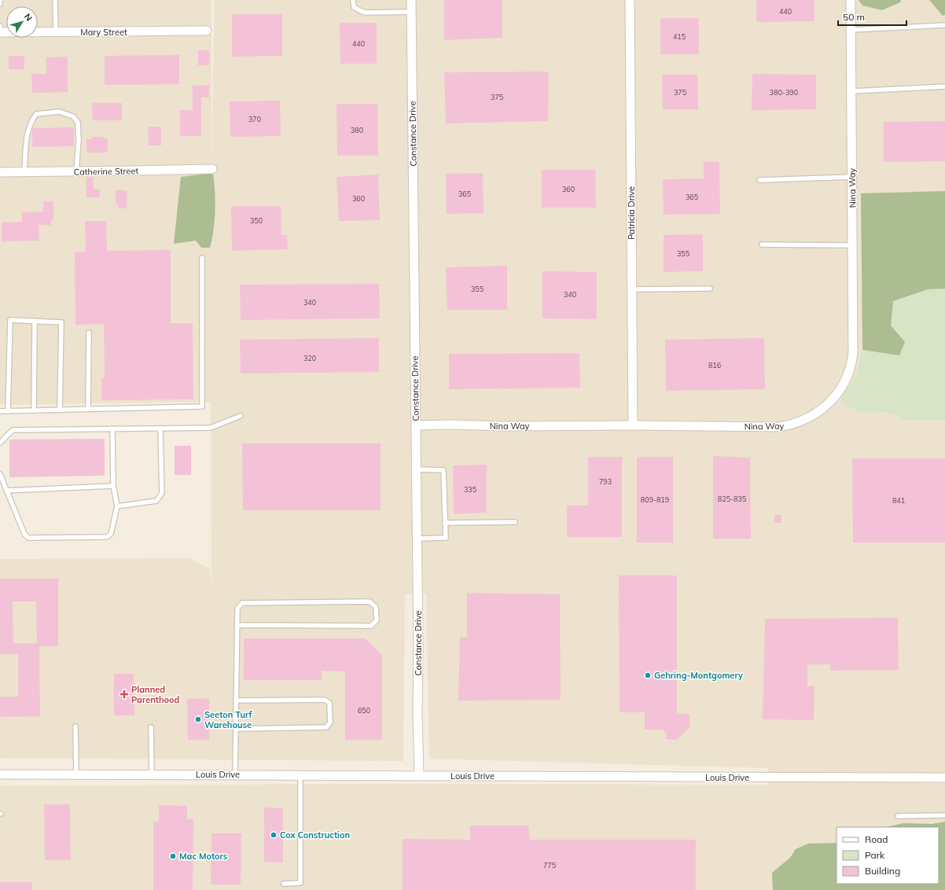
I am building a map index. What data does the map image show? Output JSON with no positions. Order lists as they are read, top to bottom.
{
  "streets": {
    "street": [
      "Mary Street",
      "Constance Drive",
      "Catherine Street",
      "Nina Way",
      "Patricia Drive",
      "Louis Drive"
    ]
  },
  "crossings": [
    ["Constance Drive", "Nina Way"],
    ["Constance Drive", "Louis Drive"],
    ["Nina Way", "Patricia Drive"]
  ],
  "places": {
    "other": [
      "Gehring-Montgomery",
      "Seeton Turf Warehouse",
      "Cox Construction",
      "Mac Motors"
    ],
    "health": ["Planned Parenthood"]
  },
  "house_numbers": [
    "440",
    "415",
    "440",
    "375",
    "380-390",
    "375",
    "370",
    "380",
    "360",
    "365",
    "365",
    "360",
    "350",
    "355",
    "355",
    "340",
    "340",
    "320",
    "816",
    "793",
    "335",
    "825-835",
    "809-819",
    "841",
    "650",
    "775"
  ],
  "legend": ["Road", "Park", "Building"],
  "scale_bar": "50 m",
  "north": "top right"
}
